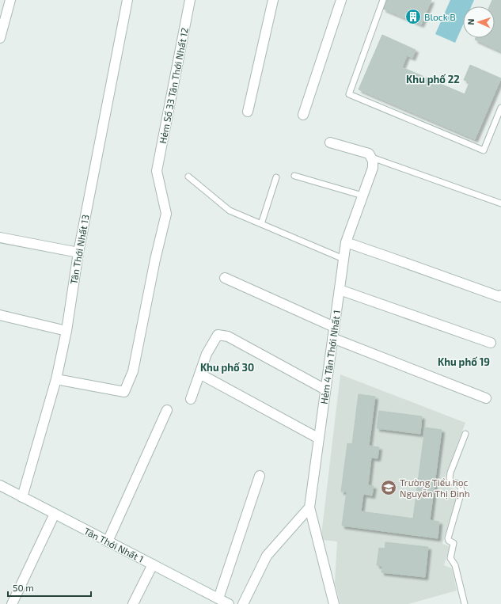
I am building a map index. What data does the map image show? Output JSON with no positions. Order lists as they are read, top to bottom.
{
  "streets": {
    "street": [
      "Hẻm Số 33 Tân Thới Nhất 12",
      "Tân Thới Nhất 13",
      "Hẻm 4 Tân Thới Nhất 1",
      "Tân Thới Nhất 1"
    ]
  },
  "crossings": [
    ["Hẻm Số 33 Tân Thới Nhất 12", "Tân Thới Nhất 13"],
    ["Tân Thới Nhất 13", "Tân Thới Nhất 1"]
  ],
  "districts": ["Khu phố 22", "Khu phố 19", "Khu phố 30"],
  "places": {
    "building": ["Block B"],
    "school or university": ["Trường Tiểu học Nguyễn Thị Định"]
  },
  "scale_bar": "50 m",
  "north": "left"
}
